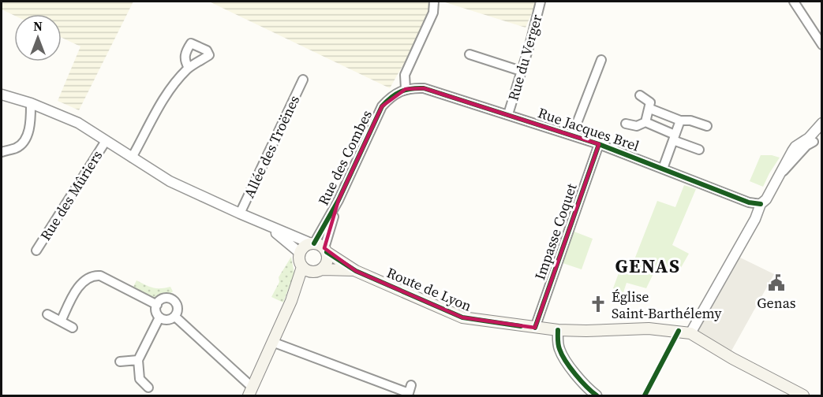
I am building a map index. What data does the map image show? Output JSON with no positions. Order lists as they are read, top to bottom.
{
  "streets": {
    "main road": ["Route de Lyon"],
    "street": [
      "Rue du Verger",
      "Rue Jacques Brel",
      "Allée des Troënes",
      "Rue des Combes",
      "Rue des Mûriers",
      "Impasse Coquet"
    ]
  },
  "crossings": [
    ["Rue du Verger", "Rue Jacques Brel"],
    ["Rue Jacques Brel", "Rue des Combes"],
    ["Rue Jacques Brel", "Impasse Coquet"],
    ["Allée des Troënes", "Route de Lyon"],
    ["Rue des Combes", "Route de Lyon"],
    ["Rue des Mûriers", "Route de Lyon"],
    ["Impasse Coquet", "Route de Lyon"]
  ],
  "districts": ["GENAS"],
  "places": {
    "public building": ["Genas"],
    "church": ["Église Saint-Barthélemy"]
  },
  "north": "top"
}
